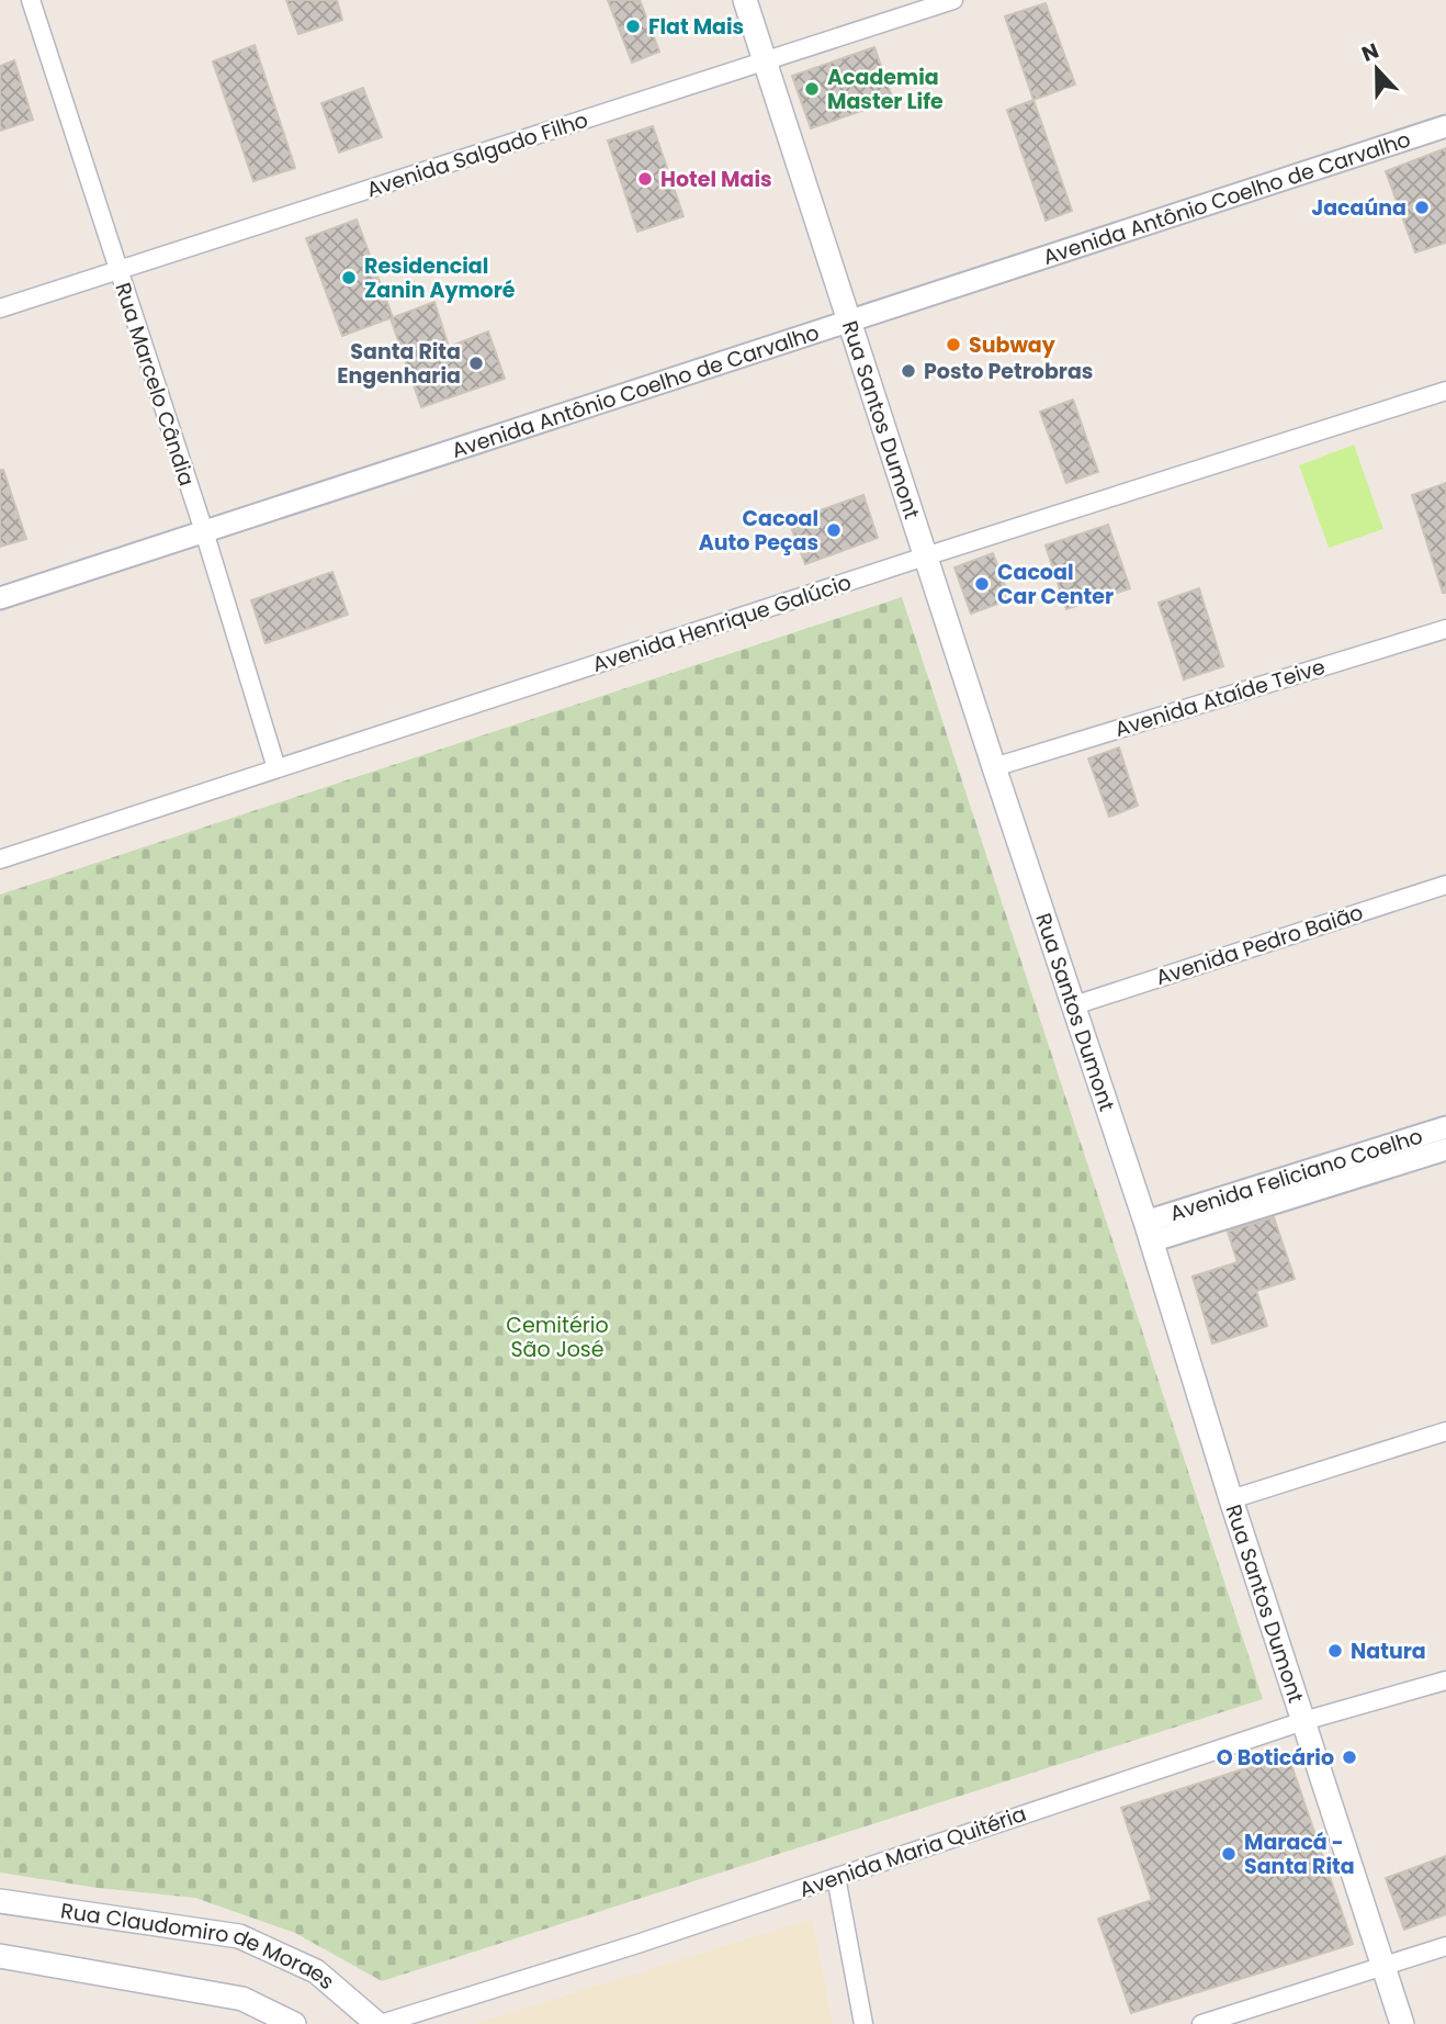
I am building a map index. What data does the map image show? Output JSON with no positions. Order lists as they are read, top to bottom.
{
  "streets": {
    "main road": ["Rua Santos Dumont", "Rua Claudomiro de Moraes"],
    "street": [
      "Avenida Salgado Filho",
      "Avenida Antônio Coelho de Carvalho",
      "Rua Marcelo Cândia",
      "Avenida Henrique Galúcio",
      "Avenida Ataíde Teive",
      "Avenida Pedro Baião",
      "Avenida Feliciano Coelho",
      "Avenida Maria Quitéria"
    ]
  },
  "crossings": [
    ["Avenida Salgado Filho", "Rua Marcelo Cândia"],
    ["Avenida Salgado Filho", "Rua Santos Dumont"],
    ["Avenida Antônio Coelho de Carvalho", "Rua Marcelo Cândia"],
    ["Avenida Antônio Coelho de Carvalho", "Rua Santos Dumont"],
    ["Rua Marcelo Cândia", "Avenida Henrique Galúcio"],
    ["Rua Santos Dumont", "Avenida Henrique Galúcio"],
    ["Rua Santos Dumont", "Avenida Ataíde Teive"],
    ["Rua Santos Dumont", "Avenida Pedro Baião"],
    ["Rua Santos Dumont", "Avenida Feliciano Coelho"],
    ["Rua Santos Dumont", "Avenida Maria Quitéria"],
    ["Avenida Maria Quitéria", "Rua Claudomiro de Moraes"]
  ],
  "parks": ["Cemitério São José"],
  "places": [
    "Flat Mais",
    "Academia Master Life",
    "Hotel Mais",
    "Jacaúna",
    "Residencial Zanin Aymoré",
    "Subway",
    "Santa Rita Engenharia",
    "Posto Petrobras",
    "Cacoal Auto Peças",
    "Cacoal Car Center",
    "Natura",
    "O Boticário",
    "Maracá - Santa Rita"
  ],
  "north": "top"
}
